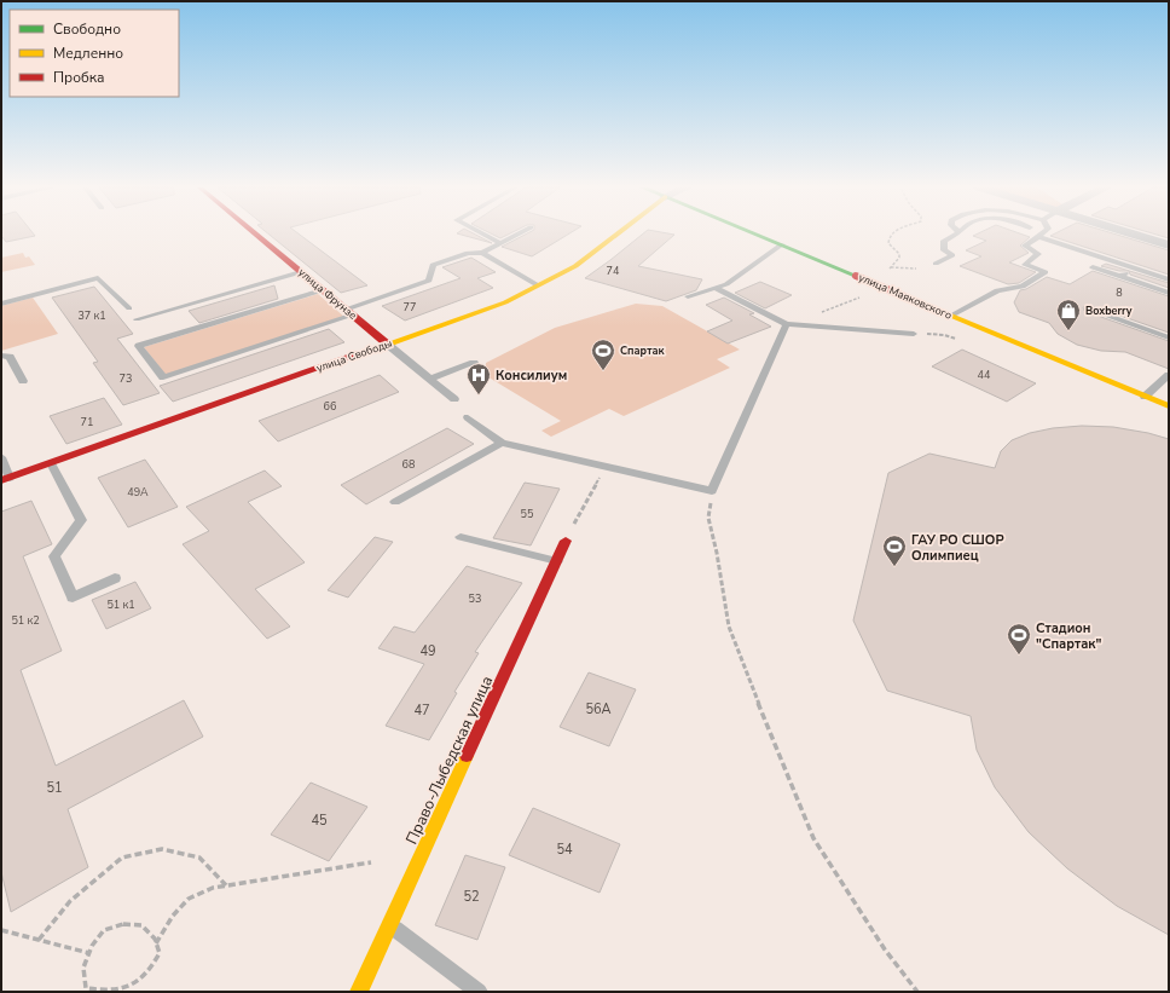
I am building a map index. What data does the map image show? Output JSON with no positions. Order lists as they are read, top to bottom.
{
  "streets": {
    "street": [
      "улица Фрунзе",
      "улица Маяковского",
      "улица Свободы",
      "Право-Лыбедская улица"
    ]
  },
  "crossings": [
    ["улица Фрунзе", "улица Свободы"]
  ],
  "places": {
    "shop": ["Boxberry"],
    "sports": ["Спартак", "ГАУ РО СШОР Олимпиец", "Стадион \"Спартак\""],
    "hospital": ["Консилиум"]
  },
  "house_numbers": [
    "74",
    "8",
    "77",
    "37 к1",
    "44",
    "73",
    "66",
    "71",
    "68",
    "49А",
    "55",
    "53",
    "51 к1",
    "51 к2",
    "49",
    "56А",
    "47",
    "51",
    "45",
    "54",
    "52"
  ],
  "legend": ["Свободно", "Медленно", "Пробка"]
}
